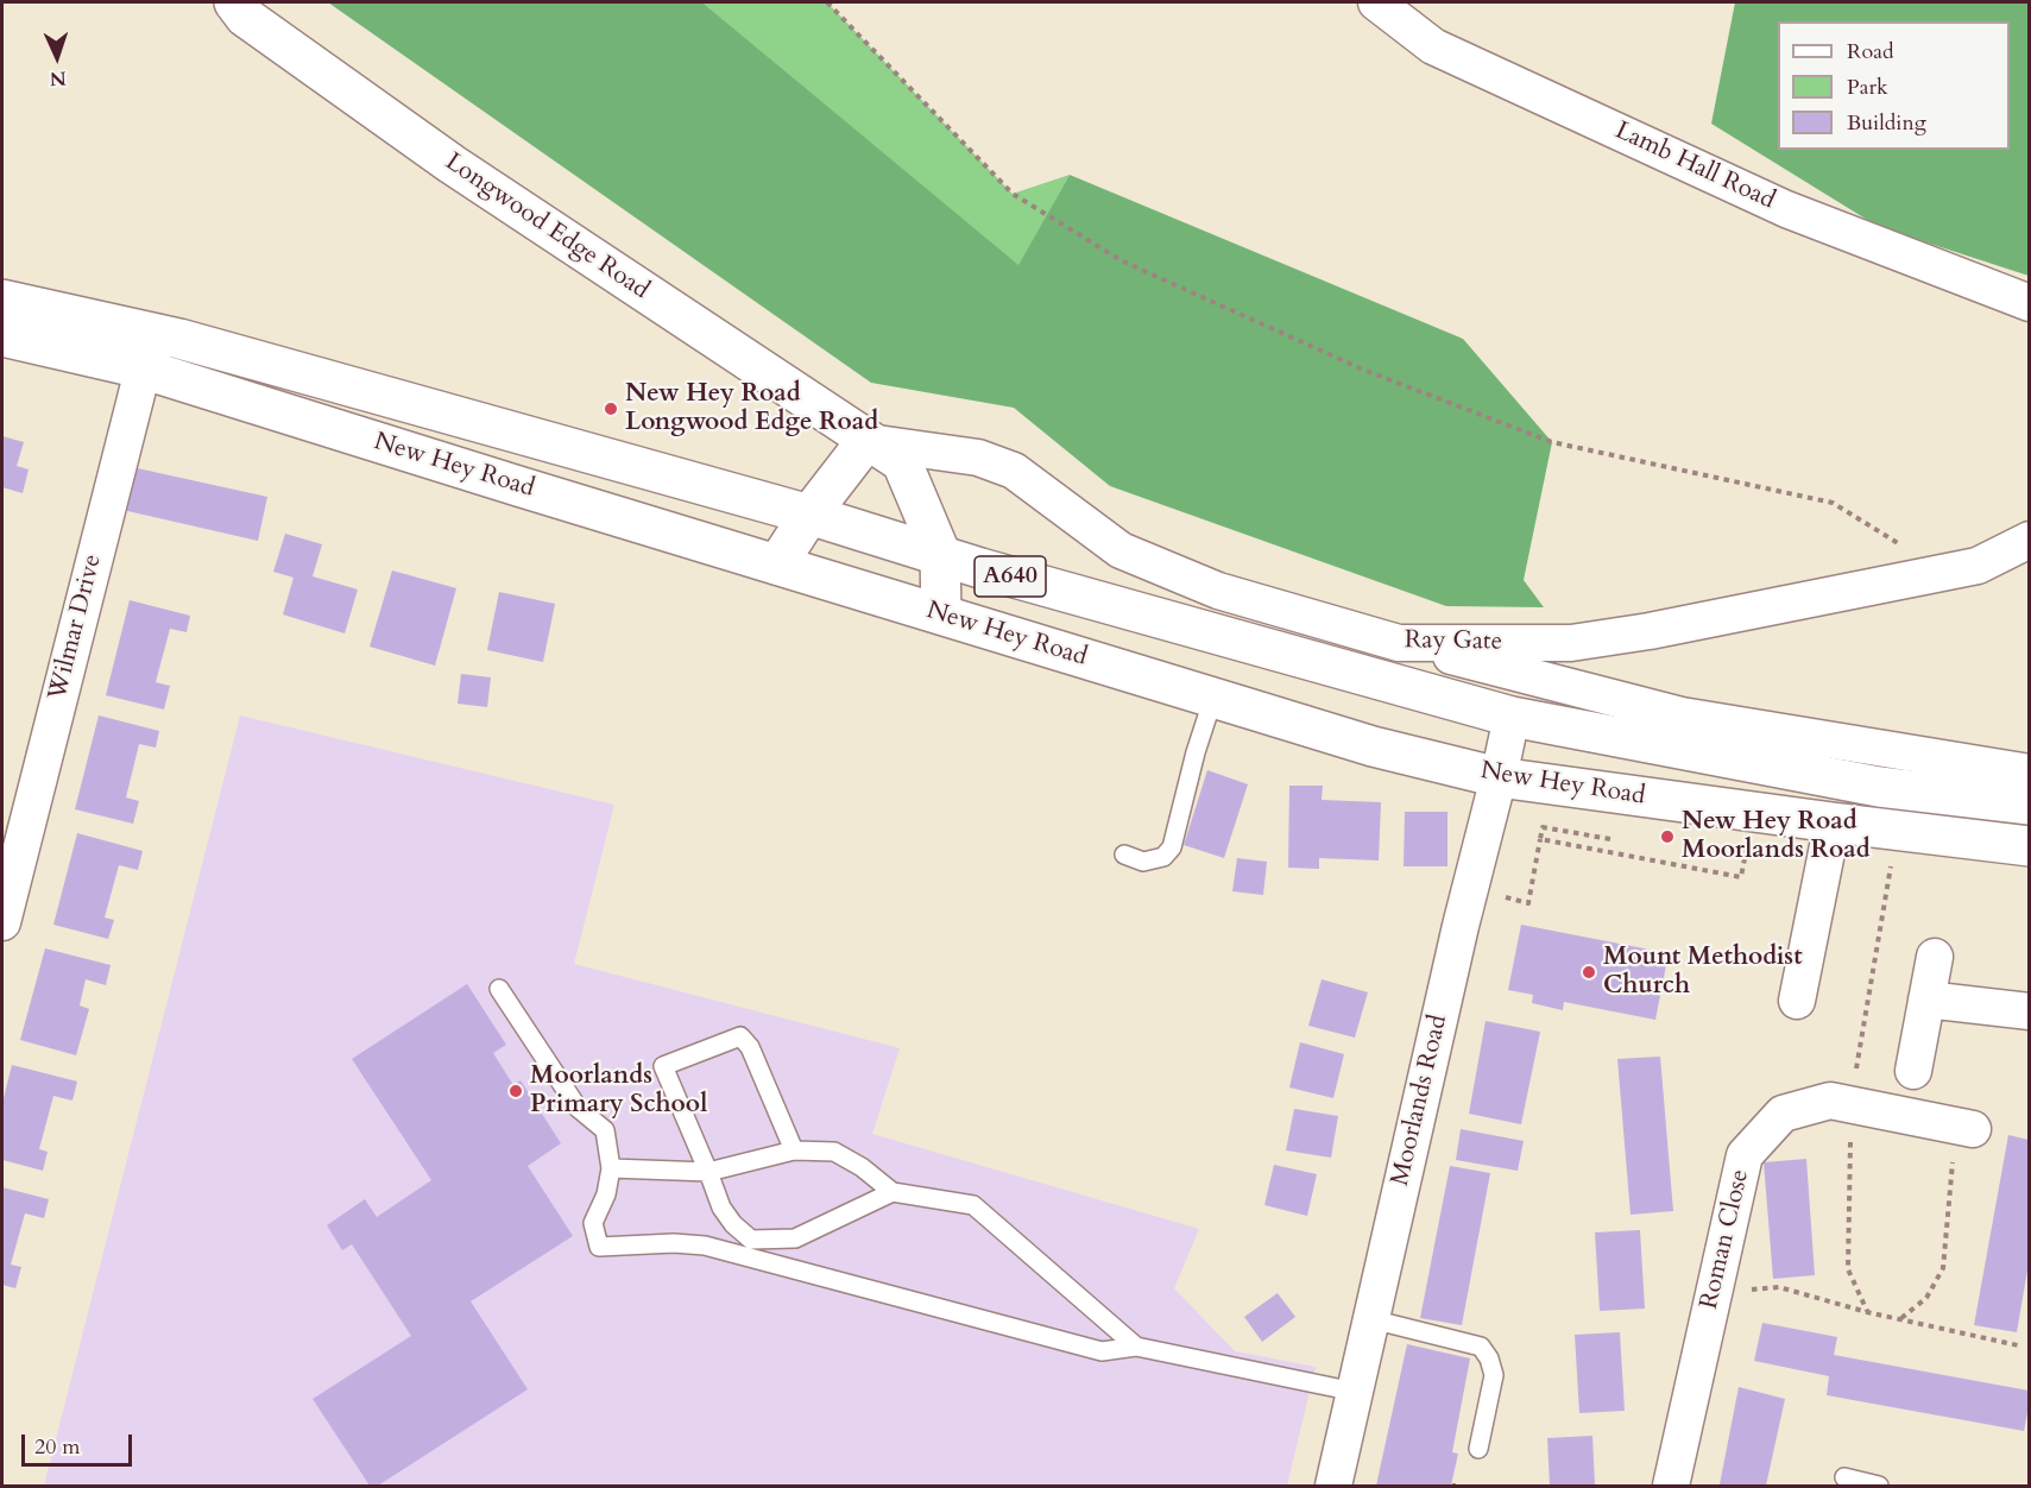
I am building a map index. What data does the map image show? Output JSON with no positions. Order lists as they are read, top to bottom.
{
  "streets": {
    "main road": ["Longwood Edge Road", "New Hey Road", "A640"],
    "street": [
      "Lamb Hall Road",
      "Wilmar Drive",
      "Ray Gate",
      "Moorlands Road",
      "Roman Close"
    ]
  },
  "crossings": [
    ["Longwood Edge Road", "New Hey Road"],
    ["Longwood Edge Road", "Ray Gate"],
    ["New Hey Road", "Wilmar Drive"],
    ["New Hey Road", "Moorlands Road"]
  ],
  "places": [
    "New Hey Road Longwood Edge Road",
    "New Hey Road Moorlands Road",
    "Mount Methodist Church",
    "Moorlands Primary School"
  ],
  "legend": ["Road", "Park", "Building"],
  "scale_bar": "20 m",
  "north": "bottom"
}
